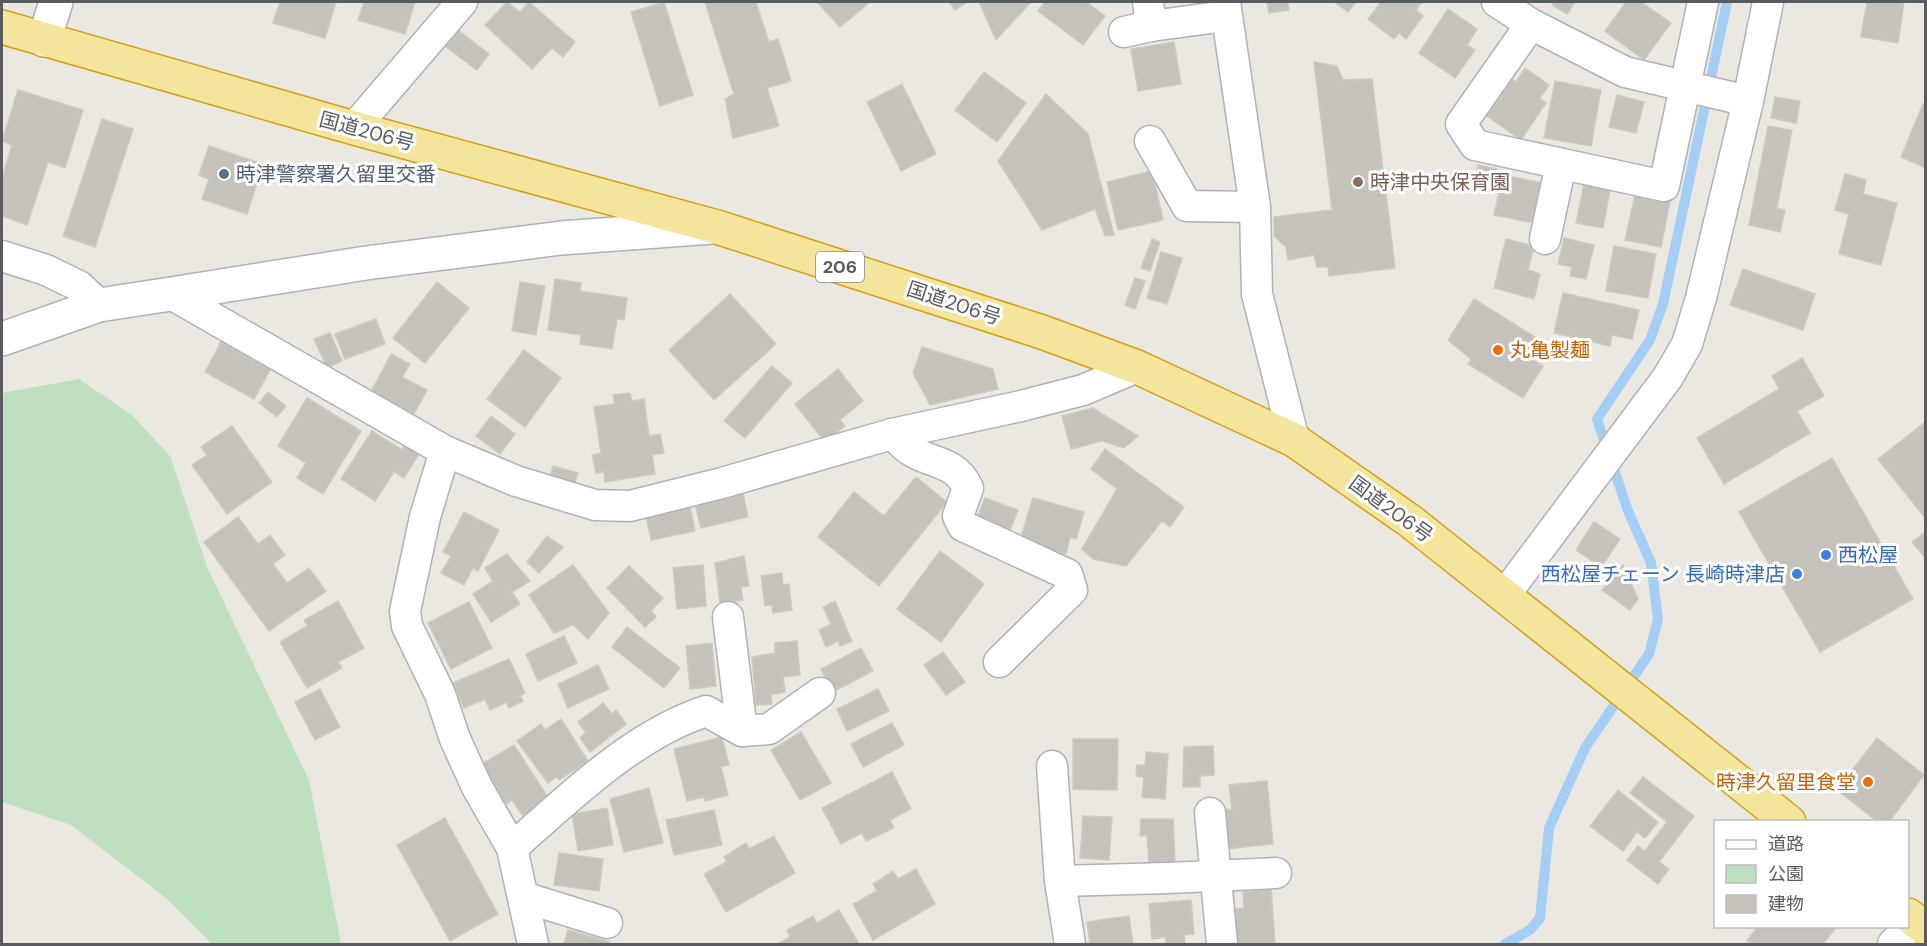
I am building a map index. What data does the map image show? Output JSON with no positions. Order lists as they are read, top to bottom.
{
  "streets": {
    "highway": ["国道206号", "206"]
  },
  "places": [
    "時津警察署久留里交番",
    "時津中央保育園",
    "丸亀製麺",
    "西松屋",
    "西松屋チェーン 長崎時津店",
    "時津久留里食堂"
  ],
  "legend": ["道路", "公園", "建物"]
}
